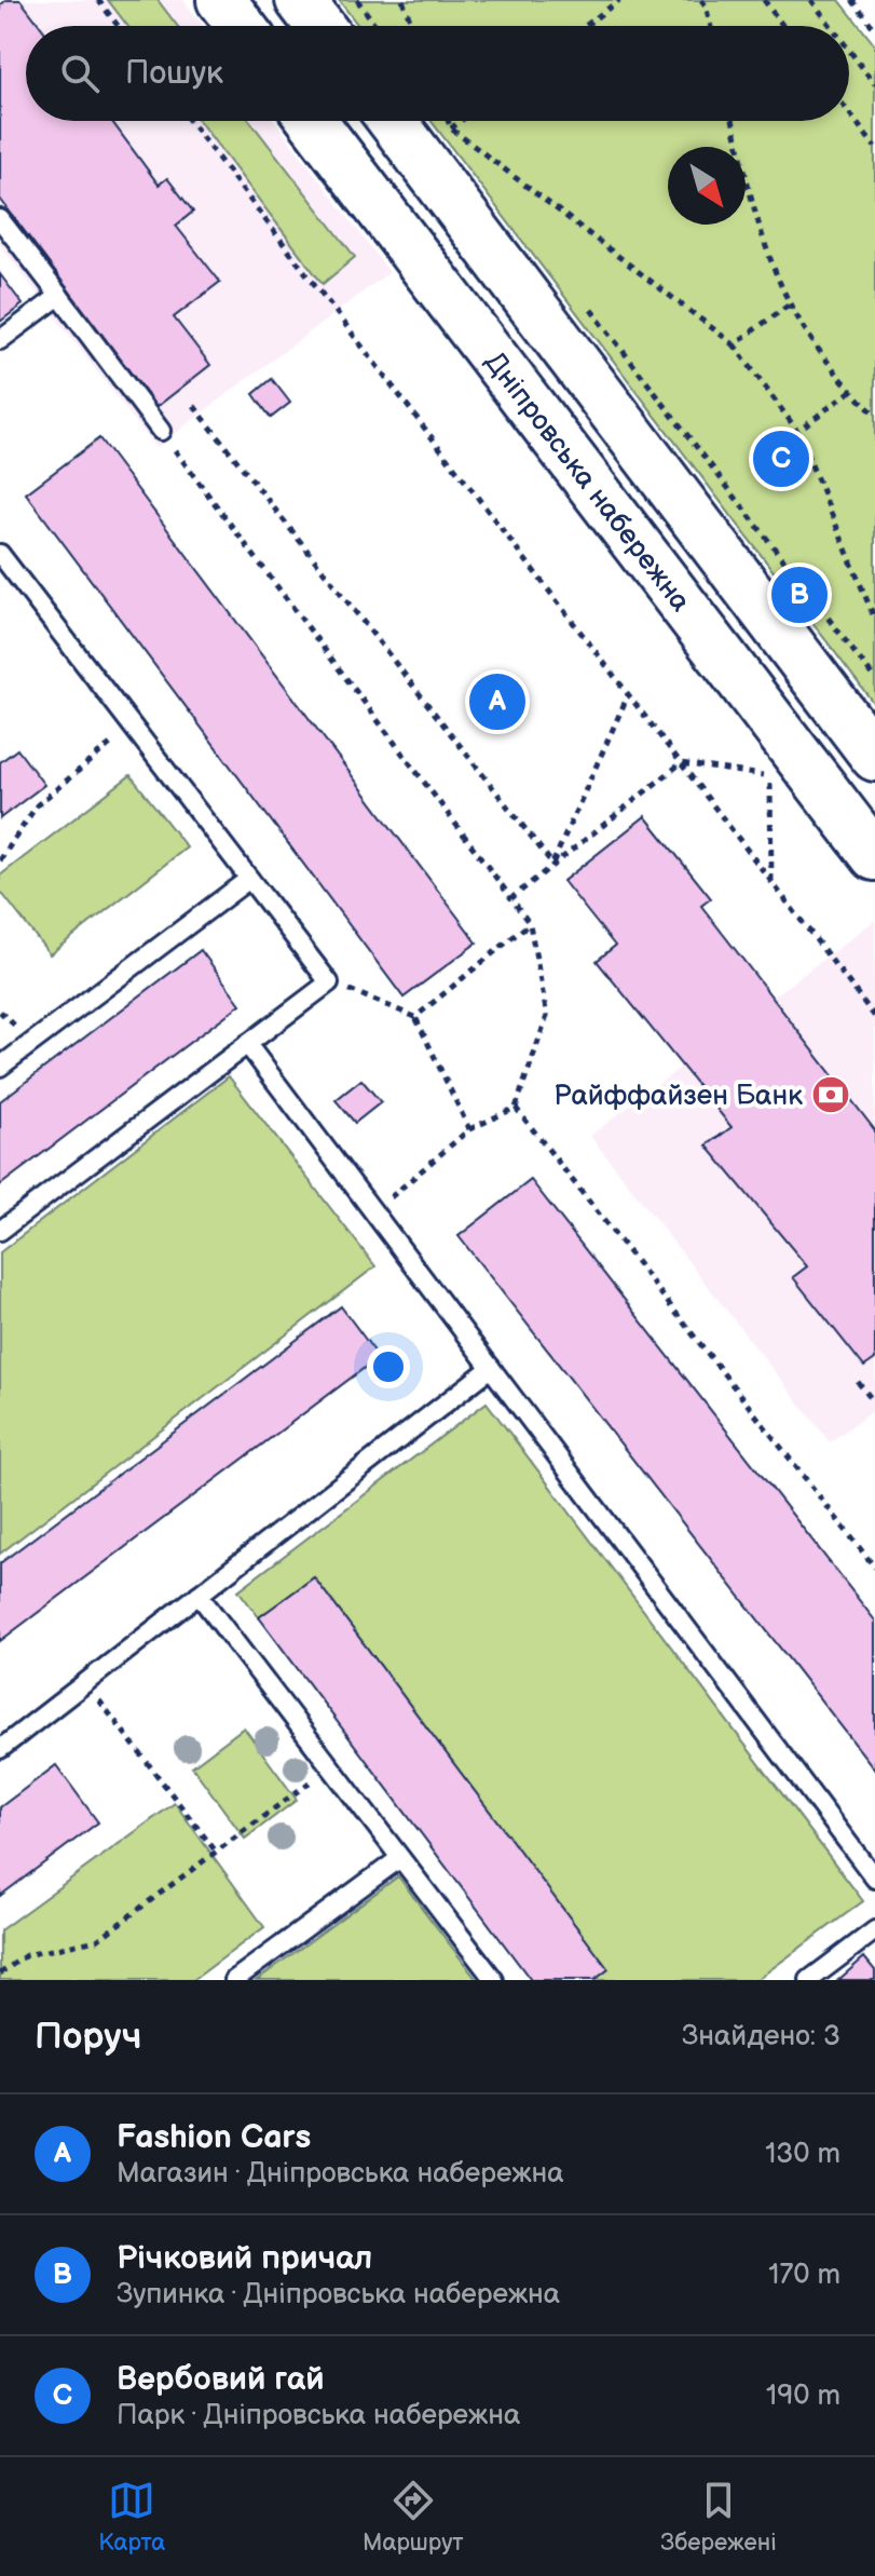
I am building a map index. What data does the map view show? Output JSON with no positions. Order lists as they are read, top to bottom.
{
  "streets": {
    "main road": ["Дніпровська набережна"]
  },
  "places": {
    "bank": ["Райффайзен Банк"]
  },
  "north": "bottom right",
  "page": {
    "search": "Пошук",
    "pins": ["C", "B", "A"],
    "heading": ["Поруч", "Знайдено: 3"],
    "list": [
      {
        "mark": "A",
        "name": "Fashion Cars",
        "note": "Магазин · Дніпровська набережна",
        "value": "130 m"
      },
      {
        "mark": "B",
        "name": "Річковий причал",
        "note": "Зупинка · Дніпровська набережна",
        "value": "170 m"
      },
      {
        "mark": "C",
        "name": "Вербовий гай",
        "note": "Парк · Дніпровська набережна",
        "value": "190 m"
      }
    ],
    "nav": ["Карта", "Маршрут", "Збережені"]
  }
}
